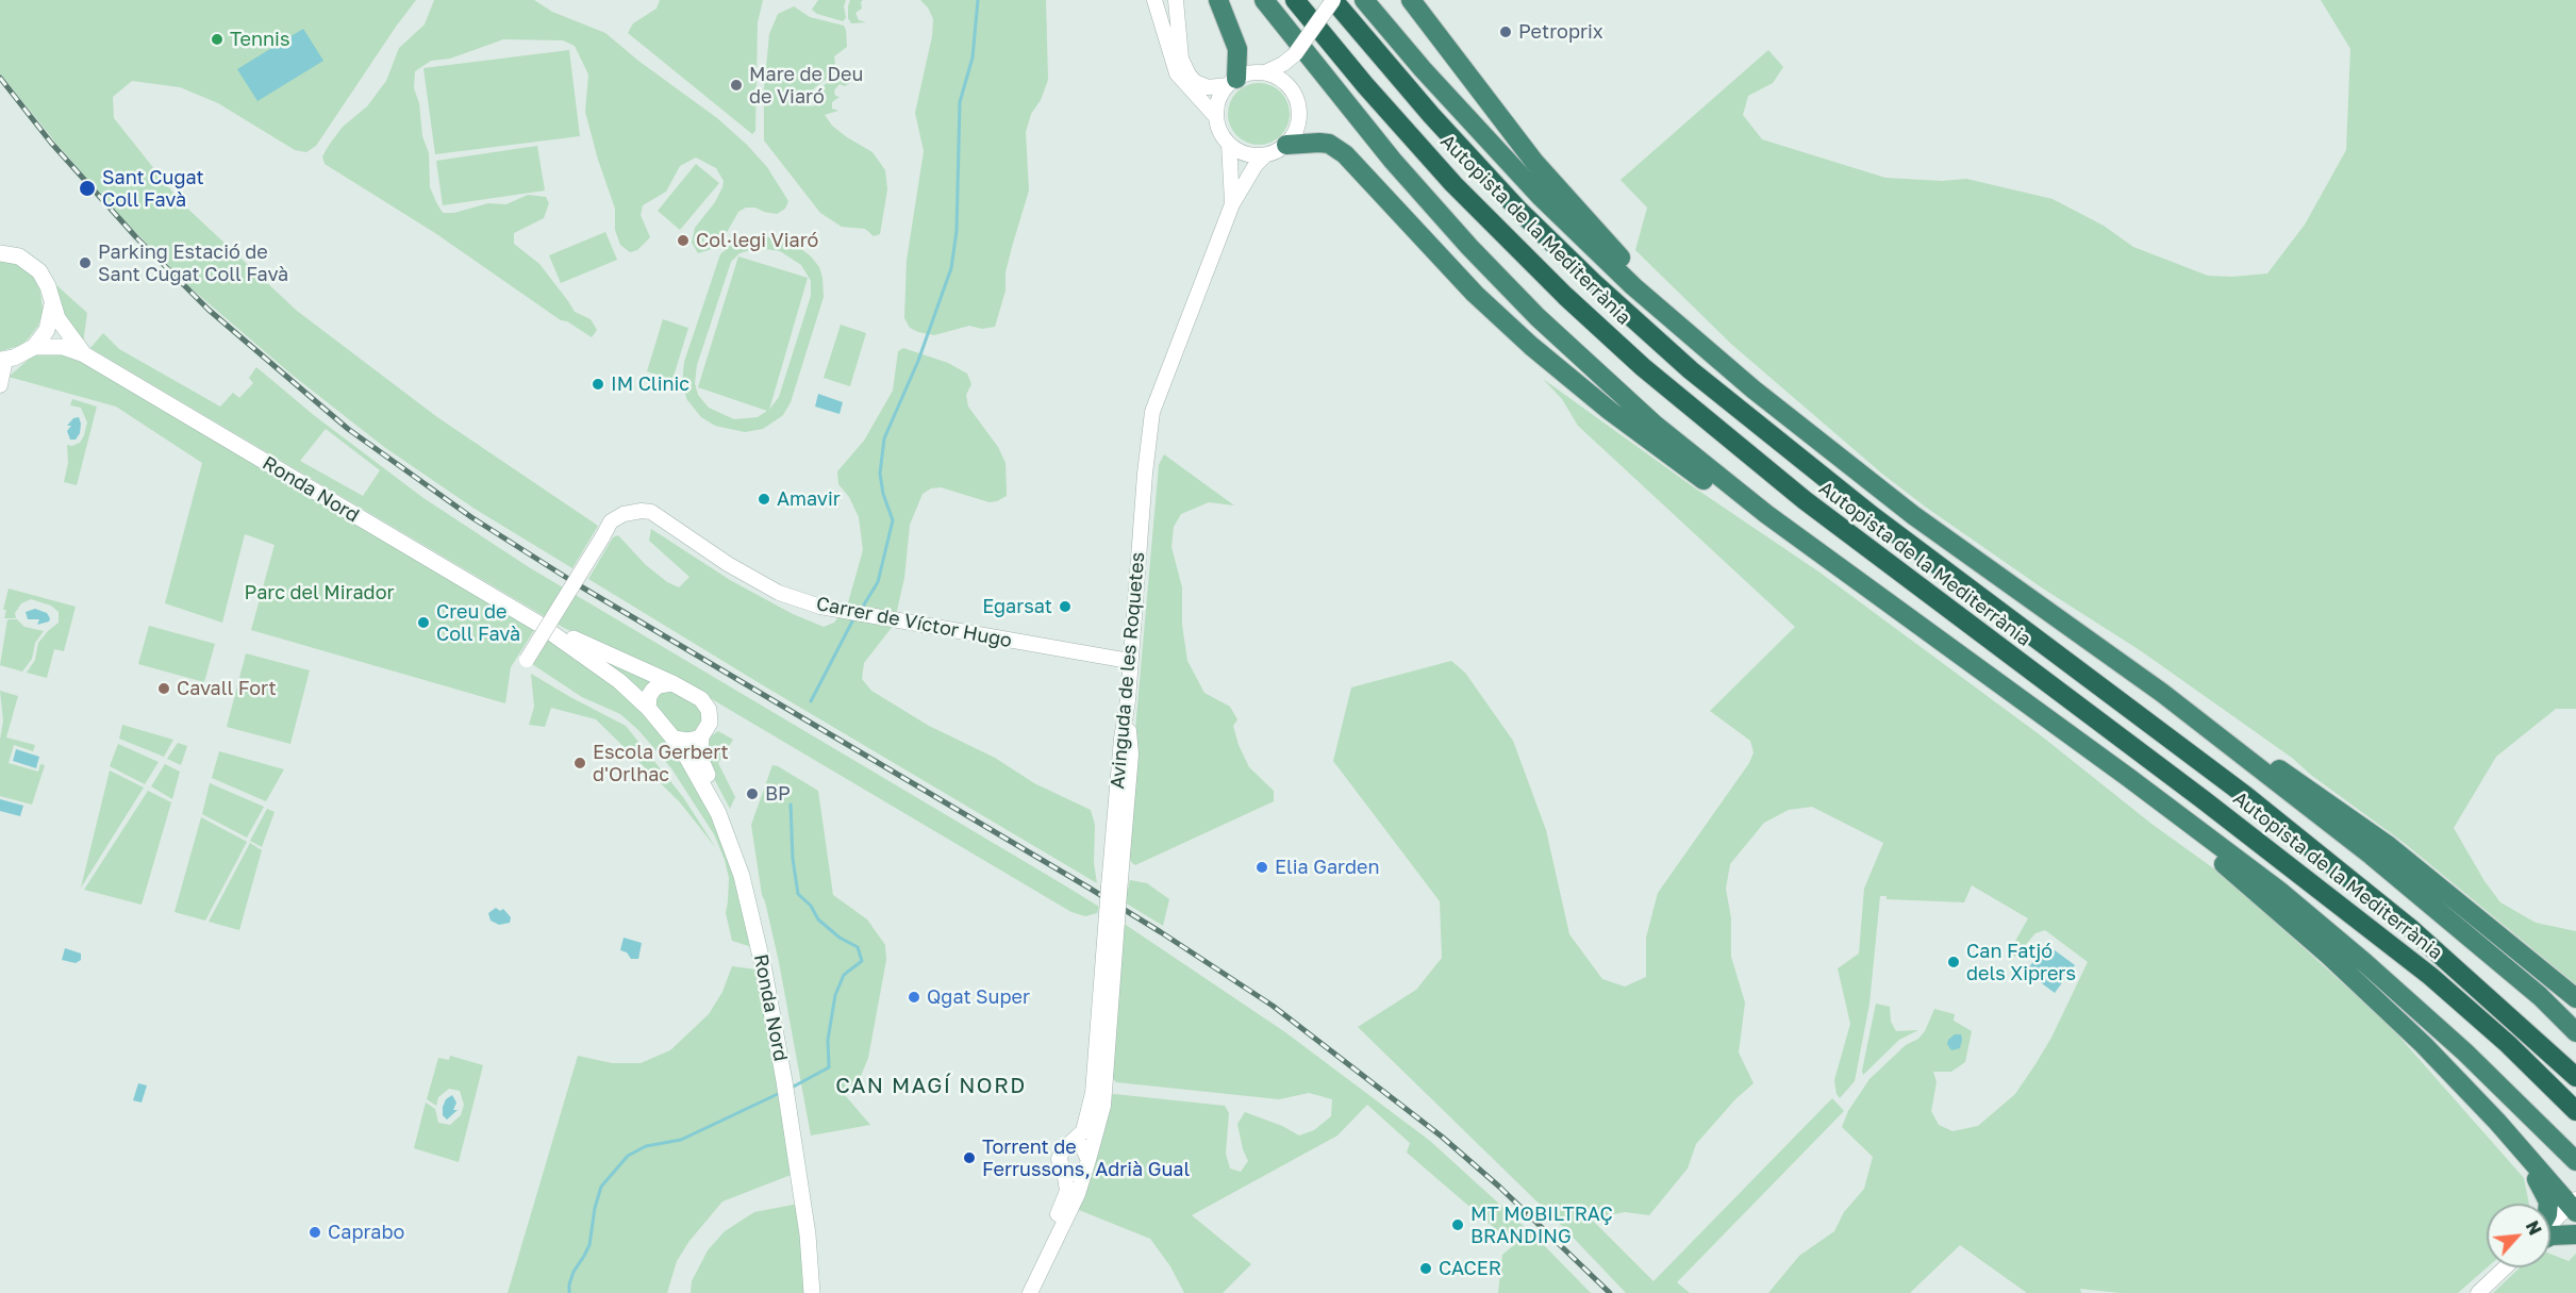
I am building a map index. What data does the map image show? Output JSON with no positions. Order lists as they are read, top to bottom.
{
  "streets": {
    "highway": ["Autopista de la Mediterrània"],
    "main road": ["Ronda Nord"],
    "street": ["Carrer de Víctor Hugo", "Avinguda de les Roquetes"]
  },
  "crossings": [
    ["Carrer de Víctor Hugo", "Avinguda de les Roquetes"]
  ],
  "districts": ["CAN MAGÍ NORD"],
  "parks": ["Parc del Mirador"],
  "places": [
    "Petroprix",
    "Tennis",
    "Mare de Deu de Viaró",
    "Sant Cugat Coll Favà",
    "Col·legi Viaró",
    "Parking Estació de Sant Cugat Coll Favà",
    "IM Clinic",
    "Amavir",
    "Egarsat",
    "Creu de Coll Favà",
    "Cavall Fort",
    "Escola Gerbert d'Orlhac",
    "BP",
    "Elia Garden",
    "Can Fatjó dels Xiprers",
    "Qgat Super",
    "Torrent de Ferrussons, Adrià Gual",
    "MT MOBILTRAÇ BRANDING",
    "Caprabo",
    "CACER"
  ],
  "north": "top right"
}
